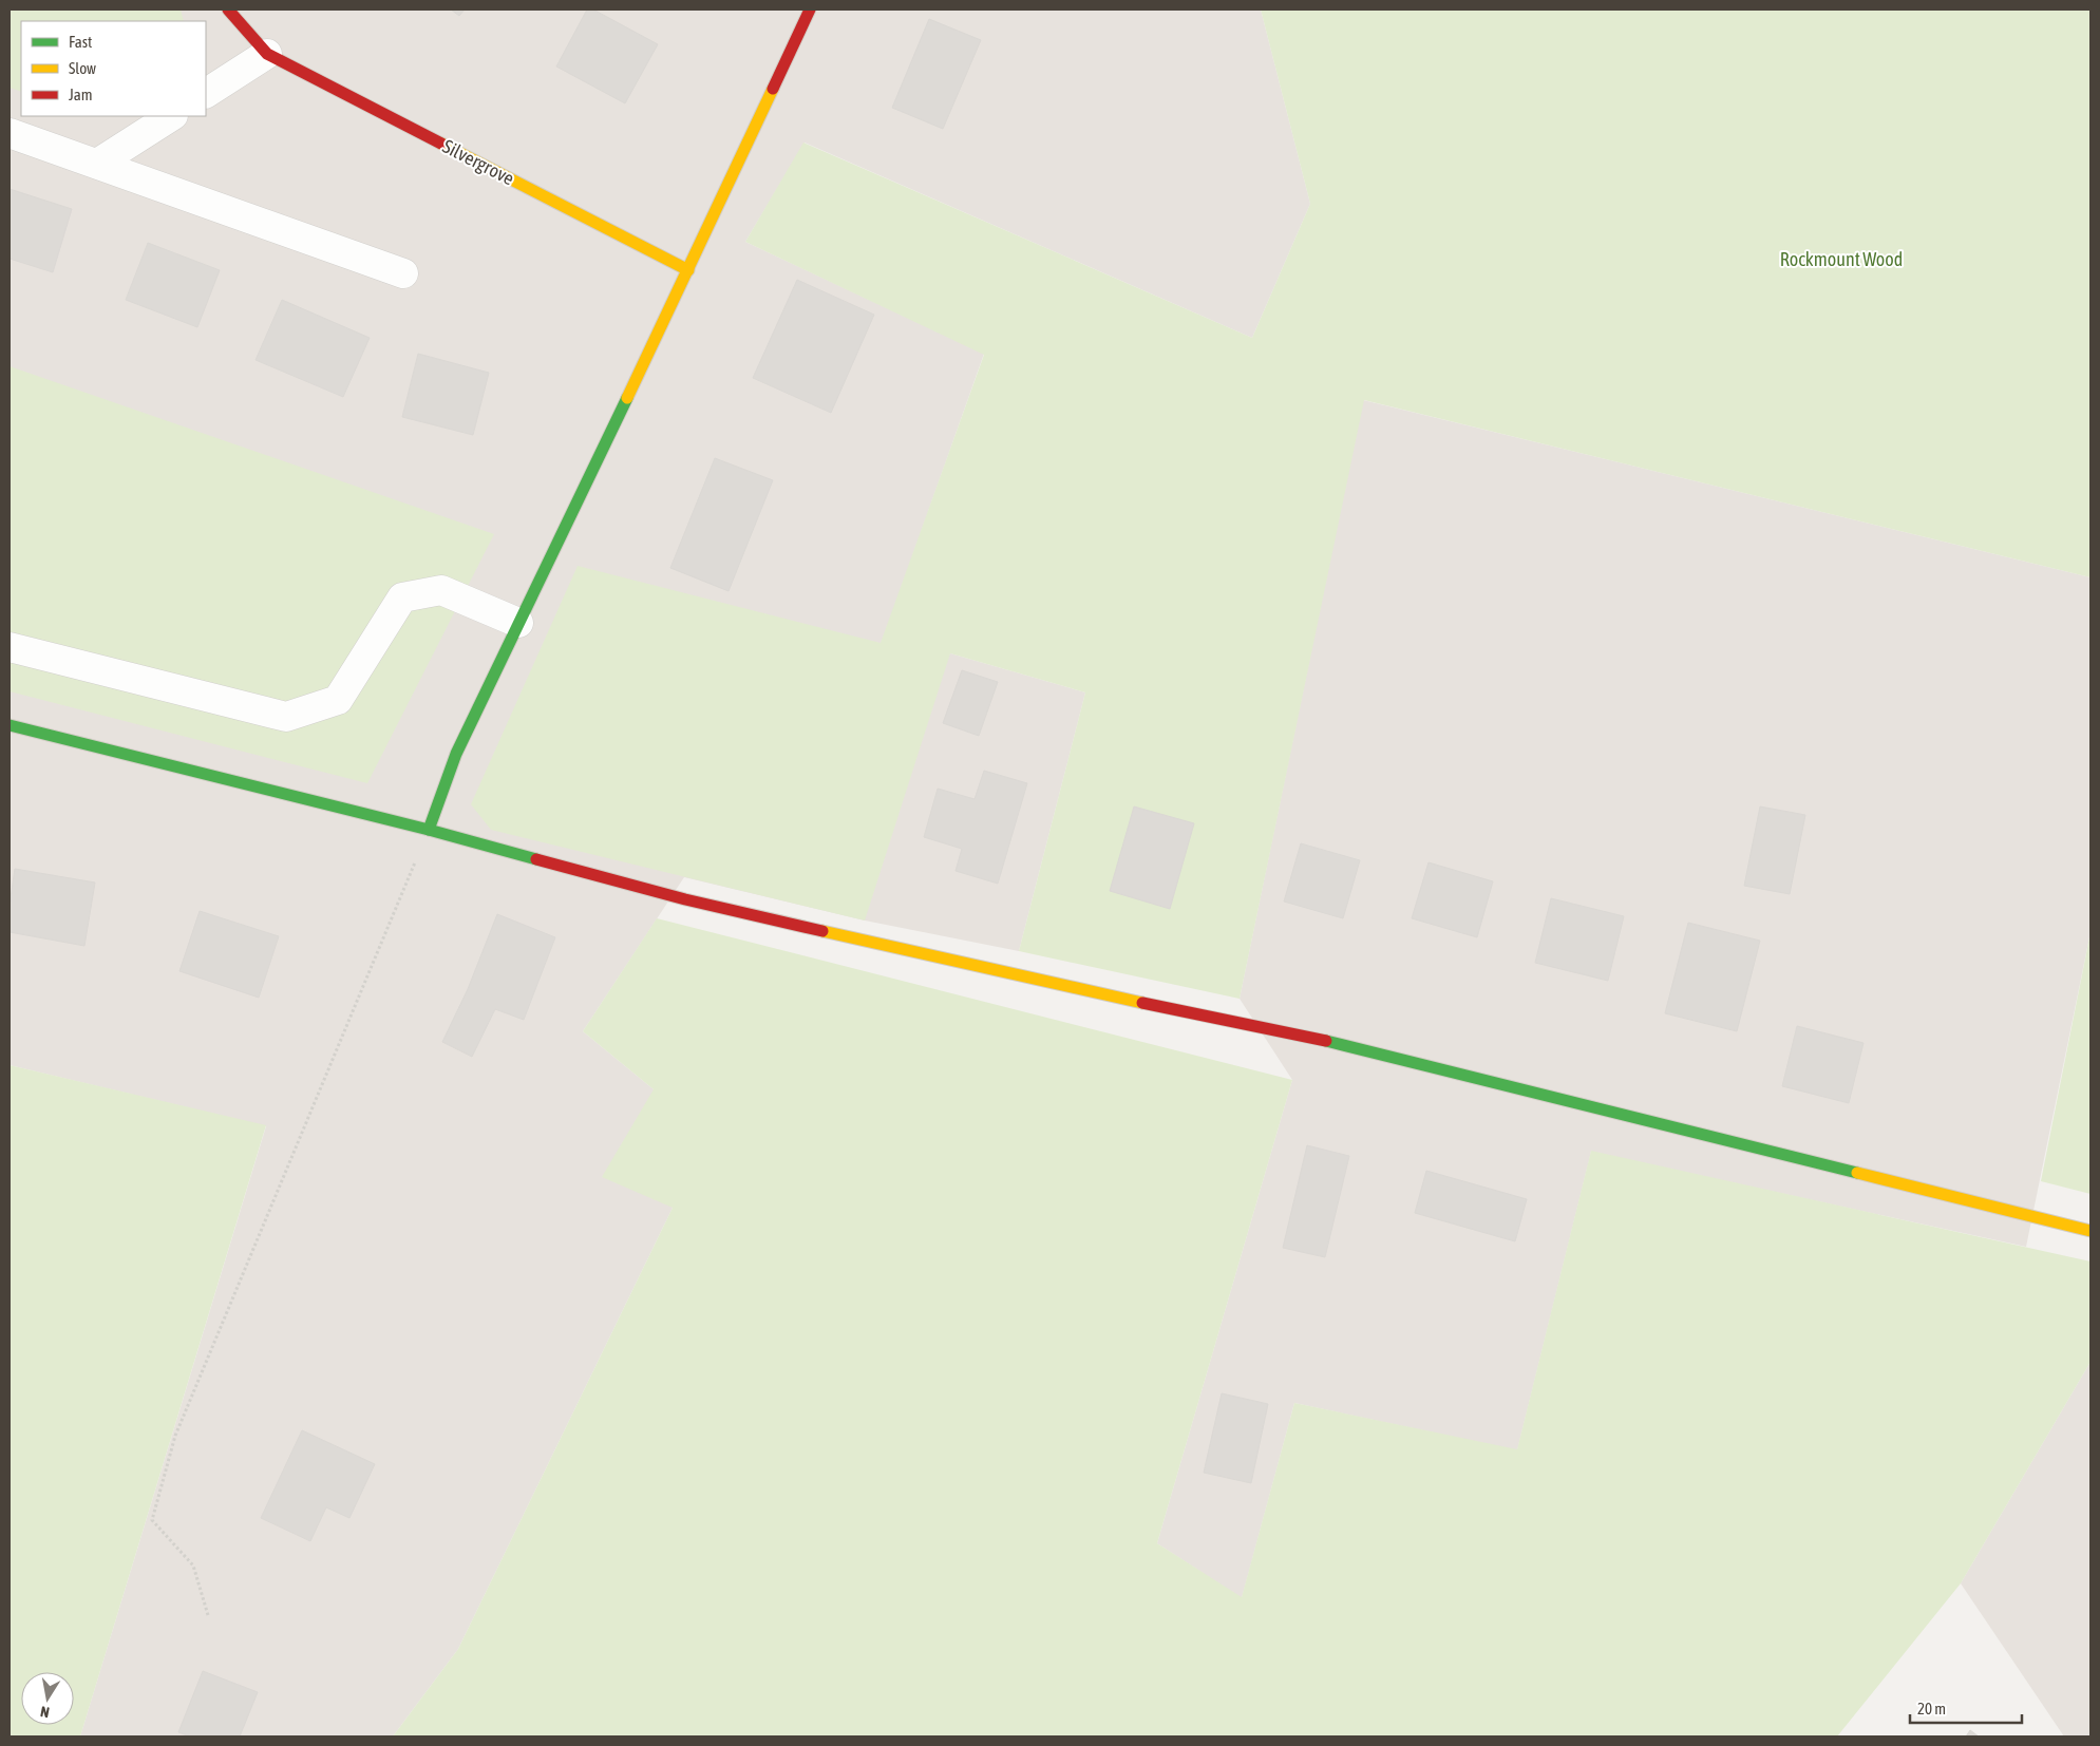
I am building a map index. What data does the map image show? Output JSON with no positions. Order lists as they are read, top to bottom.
{
  "streets": {
    "street": ["Silvergrove"]
  },
  "parks": ["Rockmount Wood"],
  "legend": ["Fast", "Slow", "Jam"],
  "scale_bar": "20 m",
  "north": "bottom"
}
